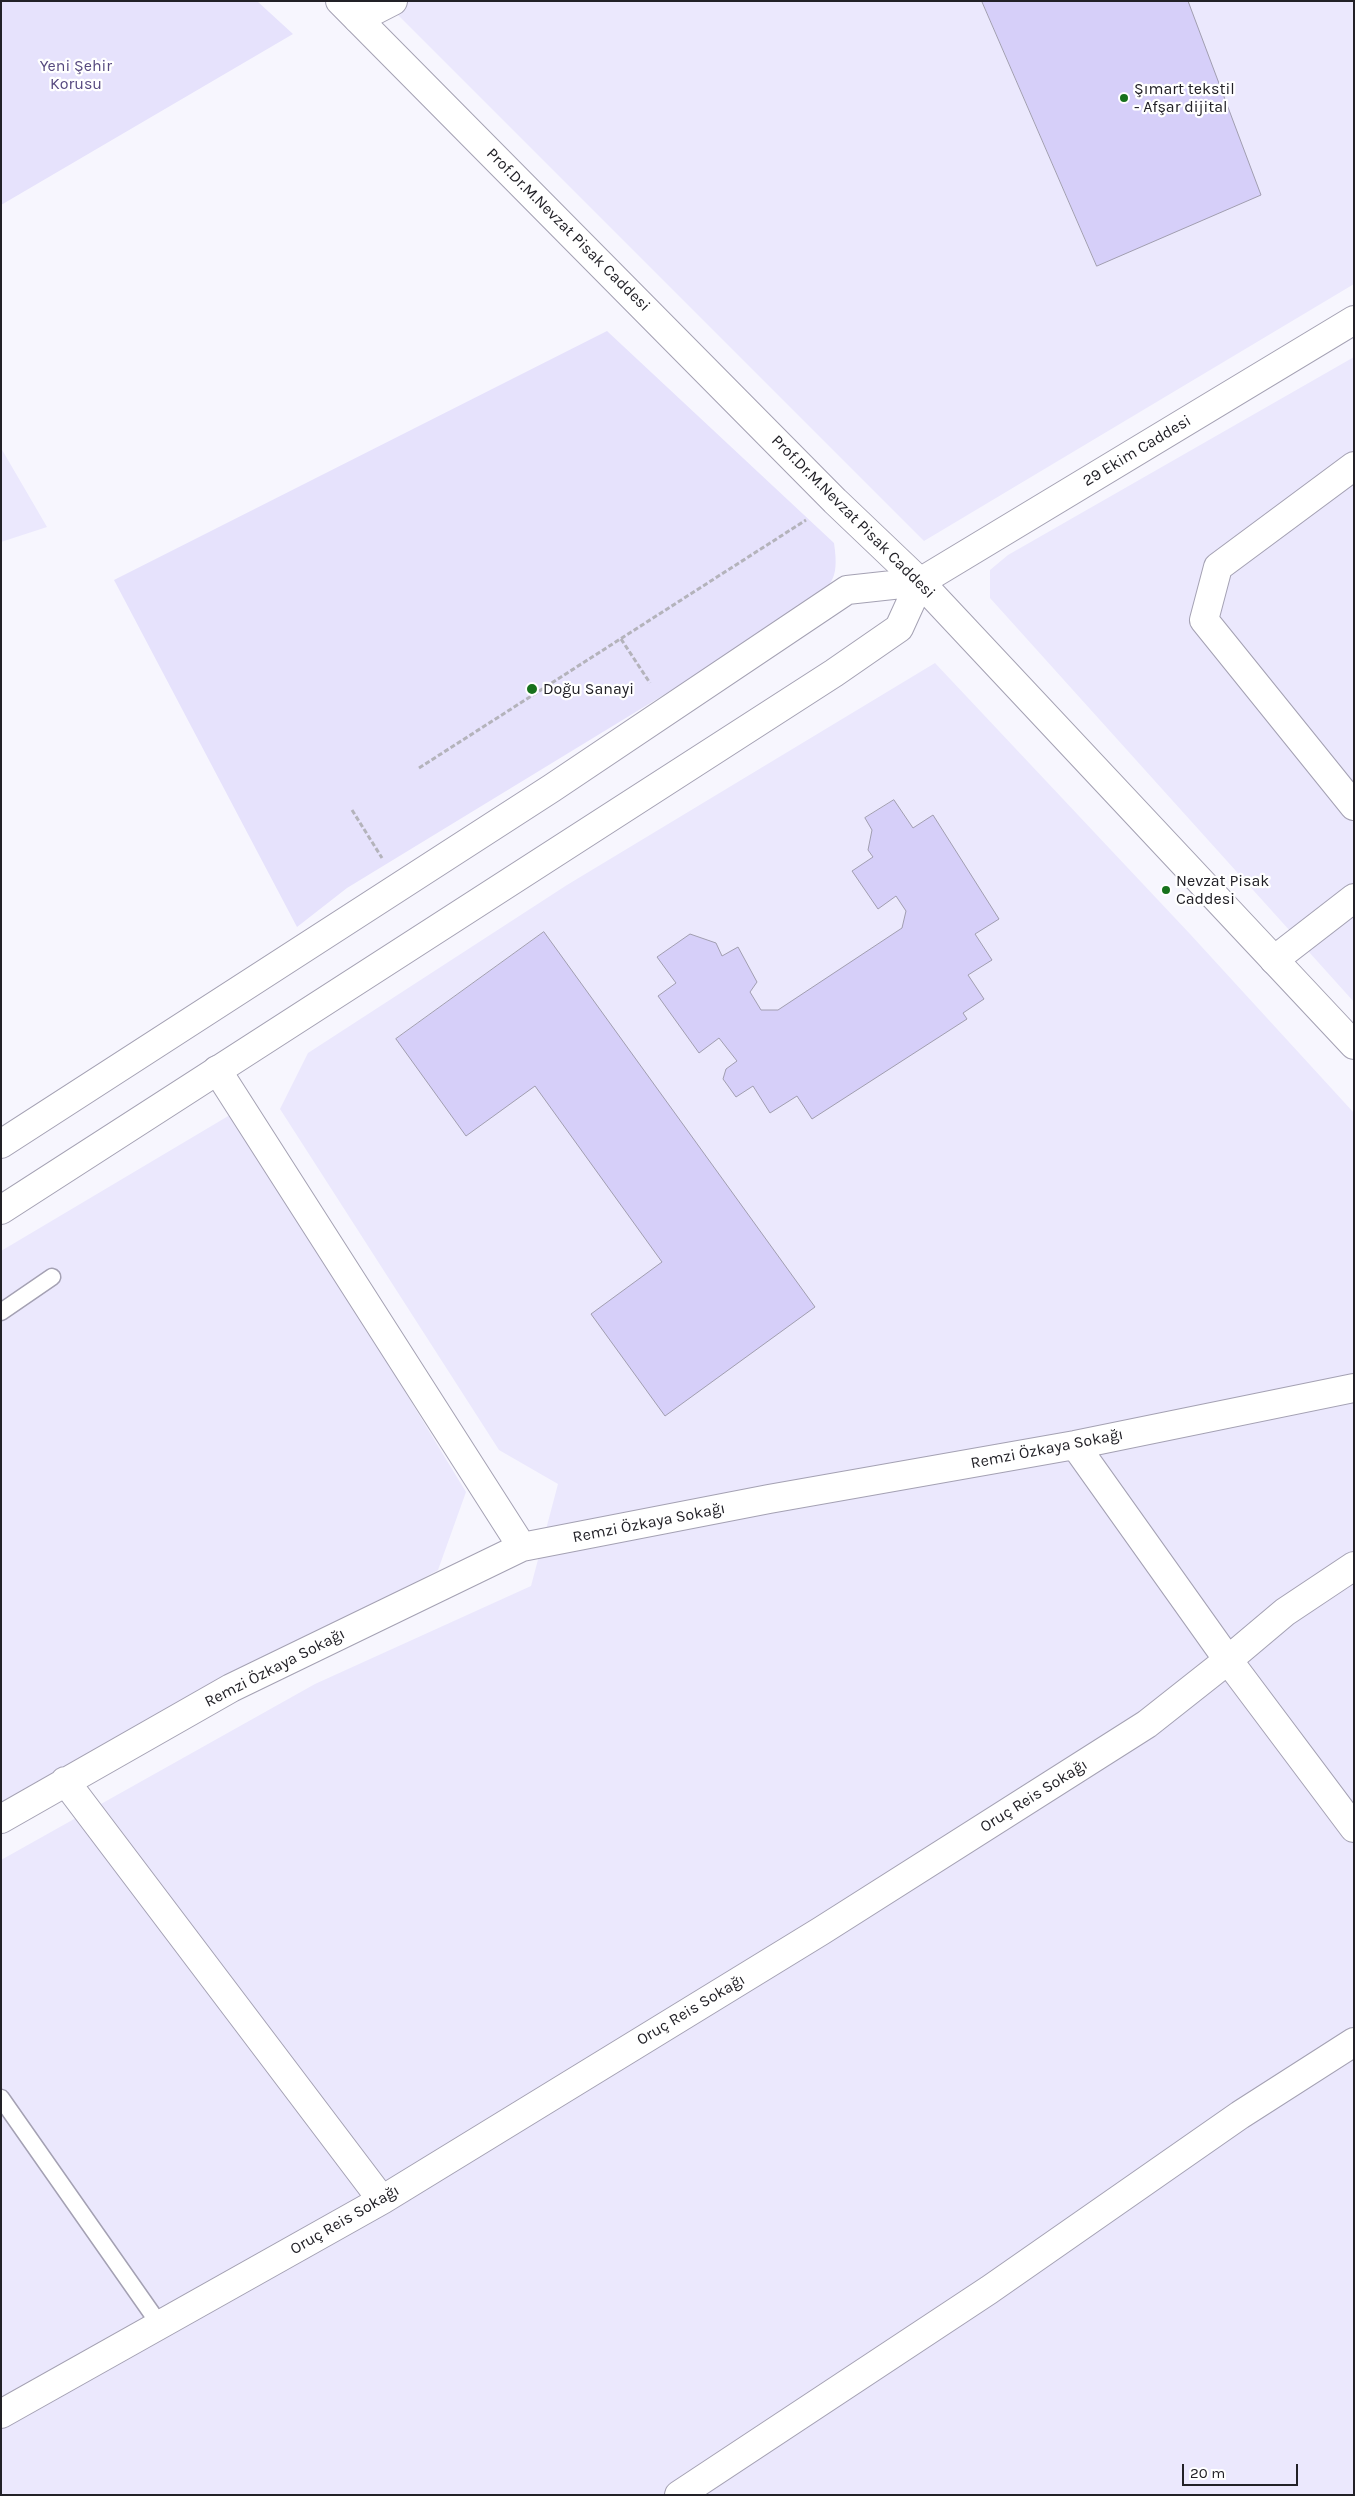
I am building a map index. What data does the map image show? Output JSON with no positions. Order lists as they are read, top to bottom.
{
  "streets": {
    "street": [
      "Prof.Dr.M.Nevzat Pisak Caddesi",
      "29 Ekim Caddesi",
      "Remzi Özkaya Sokağı",
      "Oruç Reis Sokağı"
    ]
  },
  "crossings": [
    ["Prof.Dr.M.Nevzat Pisak Caddesi", "29 Ekim Caddesi"]
  ],
  "parks": ["Yeni Şehir Korusu"],
  "places": ["Şımart tekstil - Afşar dijital", "Doğu Sanayi", "Nevzat Pisak Caddesi"],
  "scale_bar": "20 m"
}
